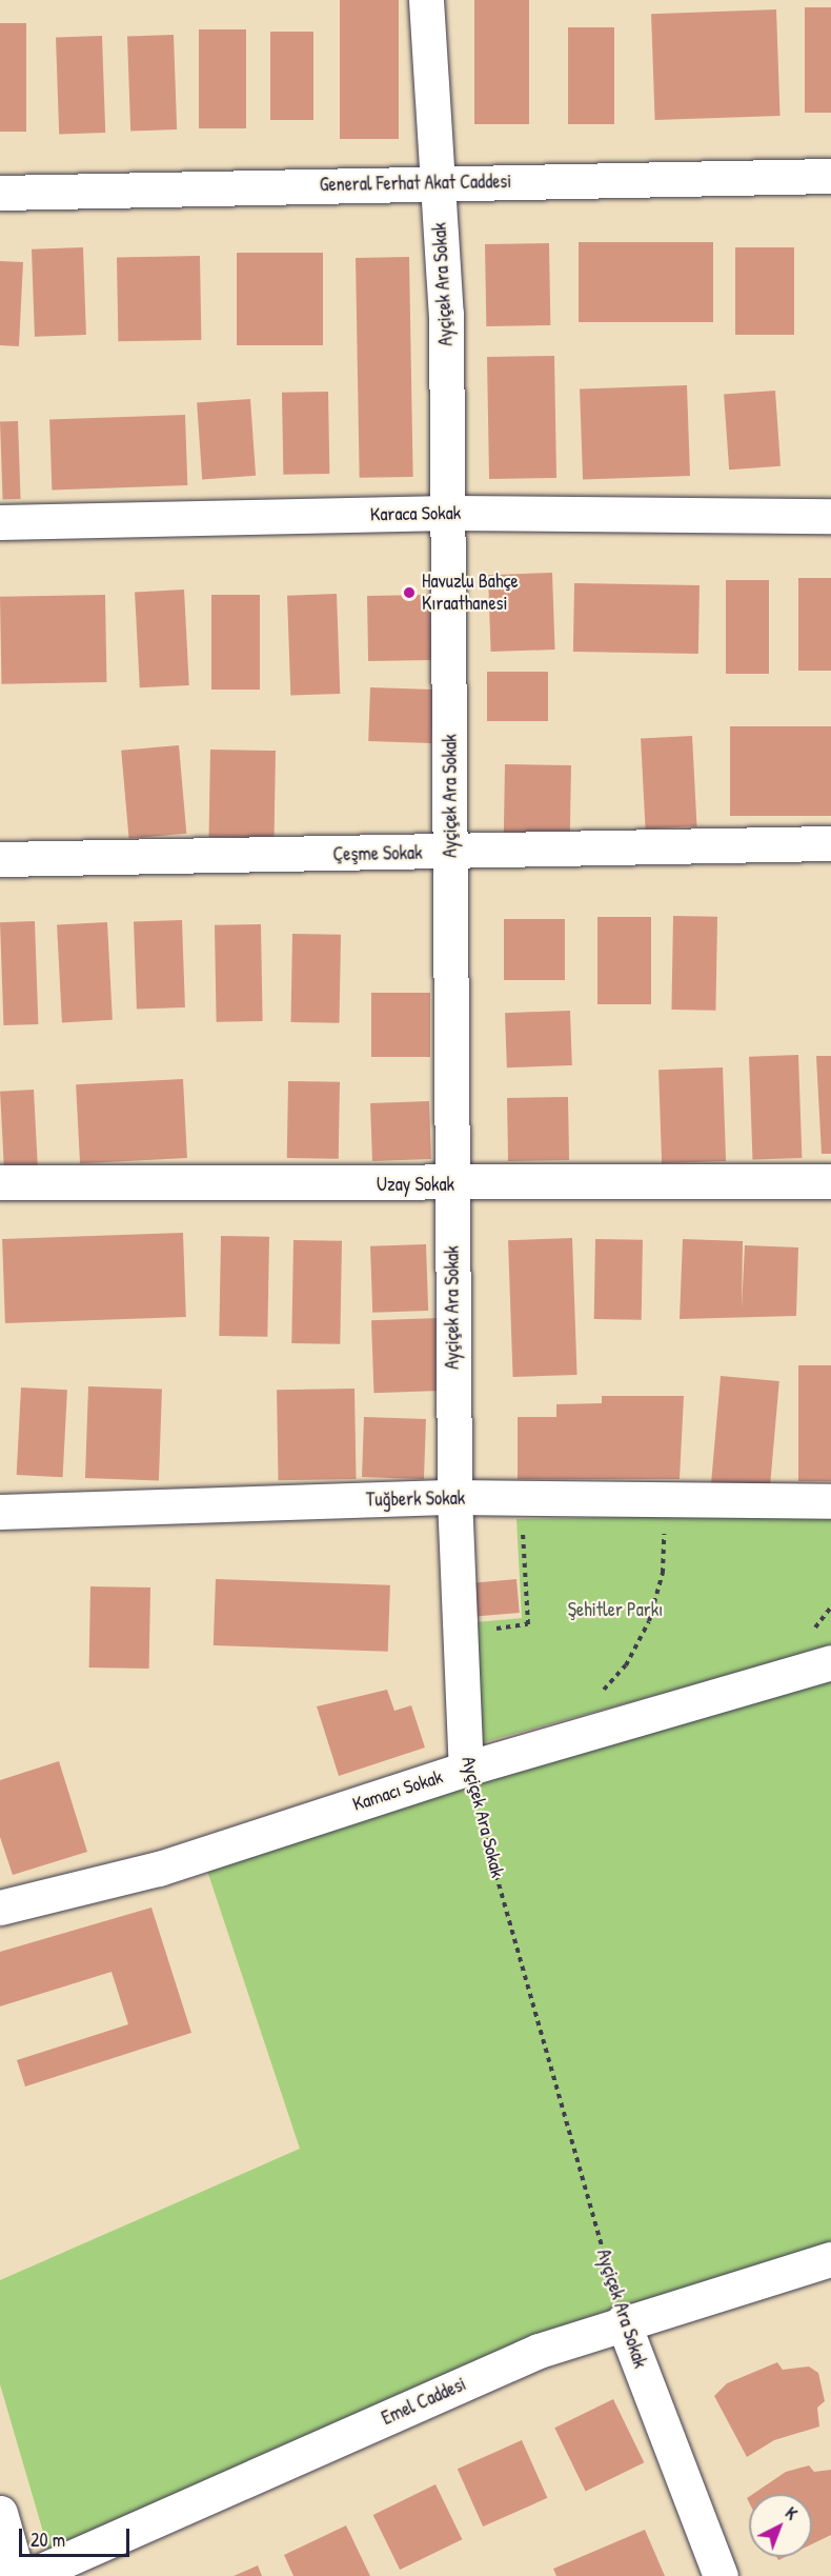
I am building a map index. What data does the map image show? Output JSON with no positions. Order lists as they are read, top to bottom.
{
  "streets": {
    "street": [
      "General Ferhat Akat Caddesi",
      "Ayçiçek Ara Sokak",
      "Karaca Sokak",
      "Çeşme Sokak",
      "Uzay Sokak",
      "Tuğberk Sokak",
      "Kamacı Sokak",
      "Emel Caddesi"
    ]
  },
  "crossings": [
    ["General Ferhat Akat Caddesi", "Ayçiçek Ara Sokak"],
    ["Ayçiçek Ara Sokak", "Karaca Sokak"],
    ["Ayçiçek Ara Sokak", "Çeşme Sokak"],
    ["Ayçiçek Ara Sokak", "Uzay Sokak"],
    ["Ayçiçek Ara Sokak", "Tuğberk Sokak"],
    ["Ayçiçek Ara Sokak", "Kamacı Sokak"],
    ["Ayçiçek Ara Sokak", "Emel Caddesi"]
  ],
  "parks": ["Şehitler Parkı"],
  "places": ["Havuzlu Bahçe Kıraathanesi"],
  "scale_bar": "20 m",
  "north": "top right"
}
